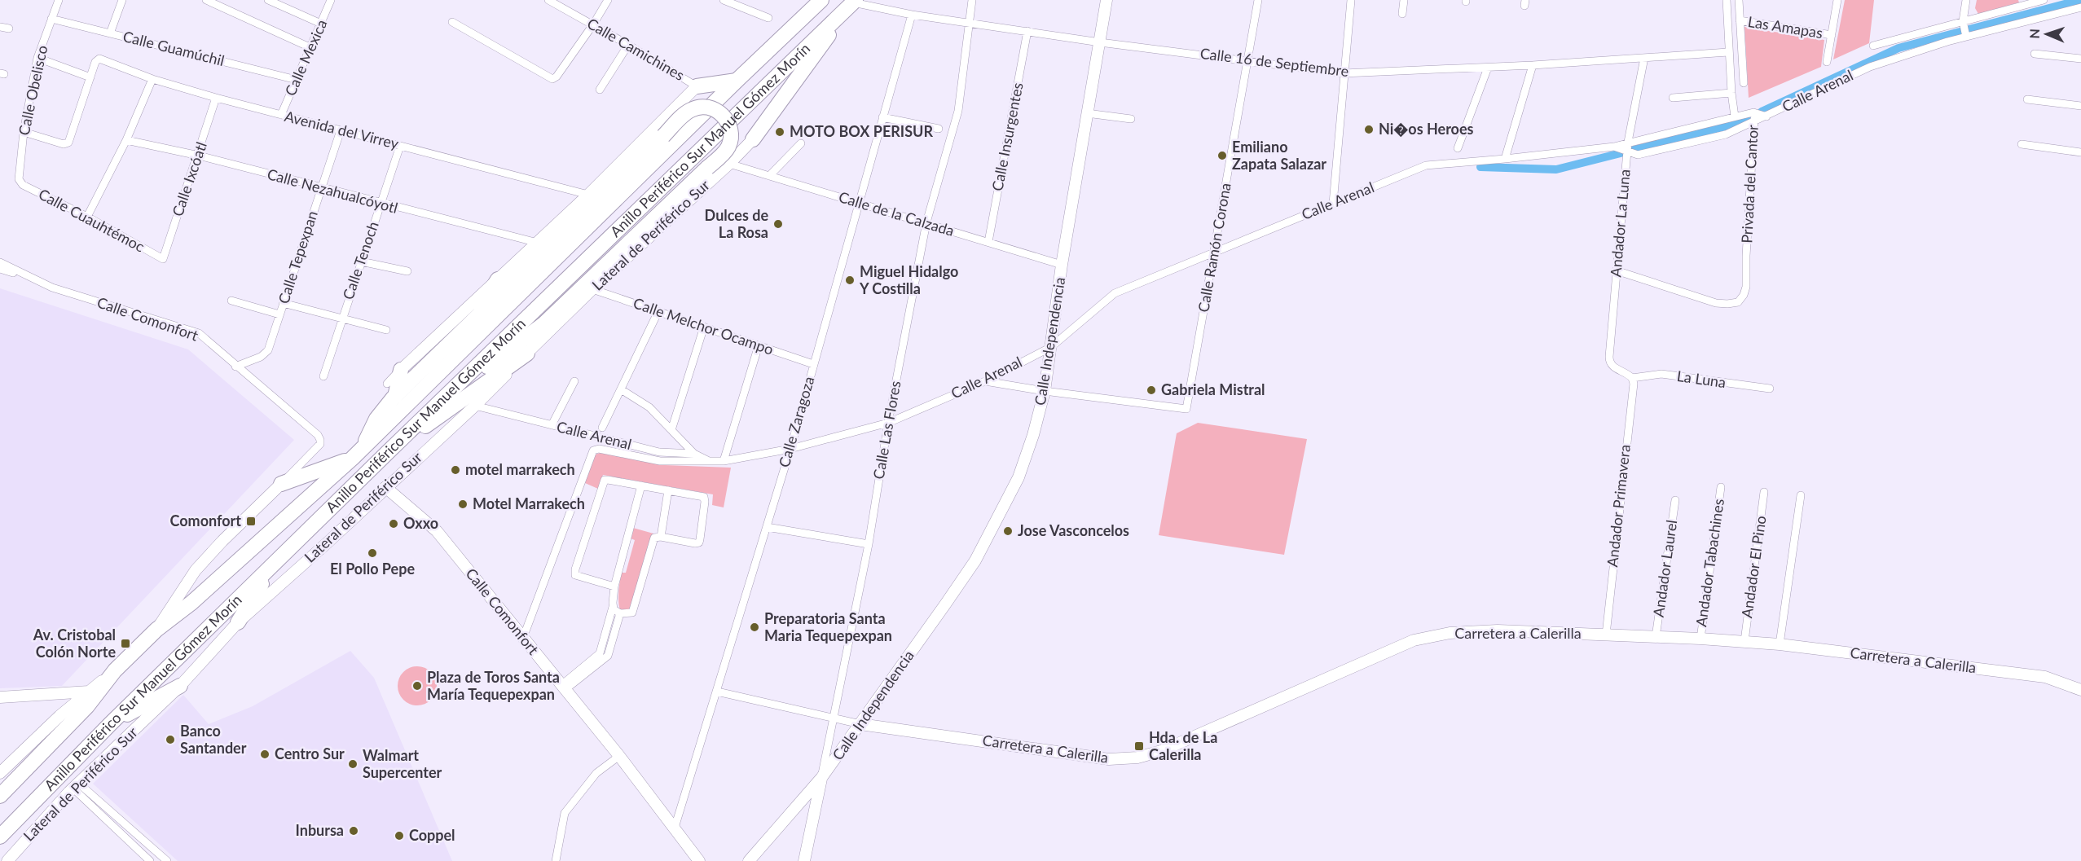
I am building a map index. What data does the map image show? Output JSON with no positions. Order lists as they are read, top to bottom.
{
  "streets": {
    "highway": ["Anillo Periférico Sur Manuel Gómez Morín"],
    "street": [
      "Las Amapas",
      "Calle Guamúchil",
      "Calle Camichines",
      "Calle Mexica",
      "Calle 16 de Septiembre",
      "Calle Obelisco",
      "Calle Arenal",
      "Avenida del Virrey",
      "Calle Insurgentes",
      "Calle Ixcóatl",
      "Privada del Cantor",
      "Calle Nezahualcóyotl",
      "Calle de la Calzada",
      "Calle Cuauhtémoc",
      "Andador La Luna",
      "Lateral de Periférico Sur",
      "Calle Ramón Corona",
      "Calle Tepexpan",
      "Calle Tenoch",
      "Calle Comonfort",
      "Calle Melchor Ocampo",
      "Calle Independencia",
      "La Luna",
      "Calle Zaragoza",
      "Calle Las Flores",
      "Andador Primavera",
      "Andador Tabachines",
      "Andador El Pino",
      "Andador Laurel",
      "Carretera a Calerilla"
    ]
  },
  "crossings": [
    ["Calle Guamúchil", "Calle Mexica"],
    ["Calle Guamúchil", "Calle Obelisco"],
    ["Calle Mexica", "Avenida del Virrey"],
    ["Calle 16 de Septiembre", "Calle Insurgentes"],
    ["Calle 16 de Septiembre", "Anillo Periférico Sur Manuel Gómez Morín"],
    ["Calle 16 de Septiembre", "Andador La Luna"],
    ["Calle 16 de Septiembre", "Calle Ramón Corona"],
    ["Calle 16 de Septiembre", "Calle Independencia"],
    ["Calle 16 de Septiembre", "Calle Zaragoza"],
    ["Calle 16 de Septiembre", "Calle Las Flores"],
    ["Calle Obelisco", "Calle Cuauhtémoc"],
    ["Calle Arenal", "Privada del Cantor"],
    ["Calle Arenal", "Andador La Luna"],
    ["Calle Arenal", "Lateral de Periférico Sur"],
    ["Calle Arenal", "Calle Ramón Corona"],
    ["Calle Arenal", "Calle Independencia"],
    ["Calle Arenal", "Calle Zaragoza"],
    ["Calle Arenal", "Calle Las Flores"],
    ["Avenida del Virrey", "Calle Ixcóatl"],
    ["Avenida del Virrey", "Calle Tepexpan"],
    ["Avenida del Virrey", "Calle Tenoch"],
    ["Calle Insurgentes", "Calle de la Calzada"],
    ["Calle Ixcóatl", "Calle Nezahualcóyotl"],
    ["Calle Ixcóatl", "Calle Cuauhtémoc"],
    ["Privada del Cantor", "Andador La Luna"],
    ["Calle Nezahualcóyotl", "Calle Tepexpan"],
    ["Calle Nezahualcóyotl", "Calle Tenoch"],
    ["Calle de la Calzada", "Lateral de Periférico Sur"],
    ["Calle de la Calzada", "Calle Independencia"],
    ["Calle de la Calzada", "Calle Zaragoza"],
    ["Calle de la Calzada", "Calle Las Flores"],
    ["Andador La Luna", "La Luna"],
    ["Andador La Luna", "Andador Primavera"],
    ["Lateral de Periférico Sur", "Calle Comonfort"],
    ["Lateral de Periférico Sur", "Calle Melchor Ocampo"],
    ["Calle Ramón Corona", "Calle Independencia"],
    ["Calle Tepexpan", "Calle Comonfort"],
    ["Calle Comonfort", "Calle Zaragoza"],
    ["Calle Melchor Ocampo", "Calle Zaragoza"],
    ["Calle Independencia", "Calle Las Flores"],
    ["Calle Independencia", "Carretera a Calerilla"],
    ["La Luna", "Andador Primavera"],
    ["Andador Primavera", "Carretera a Calerilla"],
    ["Andador Tabachines", "Carretera a Calerilla"],
    ["Andador El Pino", "Carretera a Calerilla"],
    ["Andador Laurel", "Carretera a Calerilla"]
  ],
  "places": {
    "other": [
      "Ni�os Heroes",
      "MOTO BOX PERISUR",
      "Emiliano Zapata Salazar",
      "Dulces de La Rosa",
      "Miguel Hidalgo Y Costilla",
      "Gabriela Mistral",
      "motel marrakech",
      "Motel Marrakech",
      "Oxxo",
      "Jose Vasconcelos",
      "El Pollo Pepe",
      "Preparatoria Santa Maria Tequepexpan",
      "Plaza de Toros Santa María Tequepexpan",
      "Banco Santander",
      "Centro Sur",
      "Walmart Supercenter",
      "Inbursa",
      "Coppel"
    ],
    "transit": ["Comonfort", "Av. Cristobal Colón Norte", "Hda. de La Calerilla"]
  },
  "north": "left"
}
